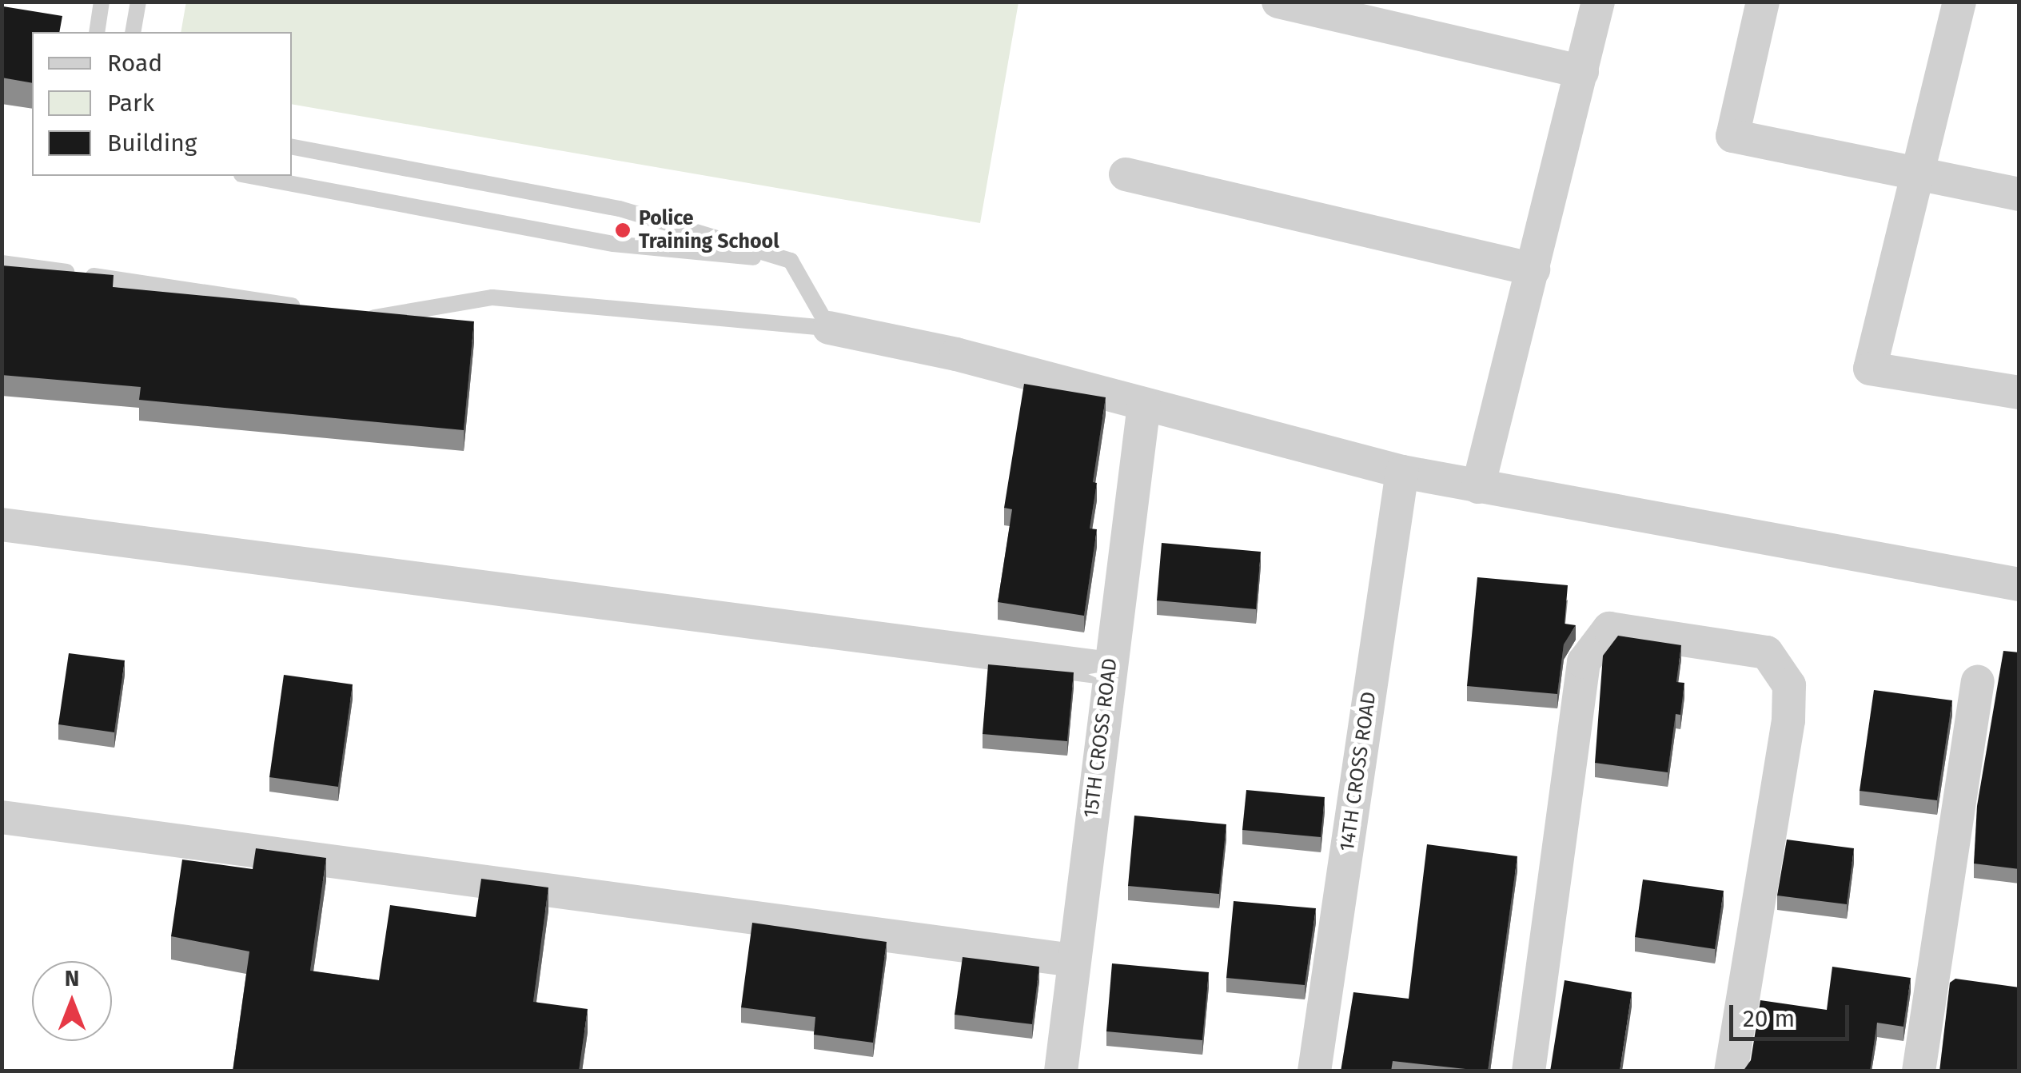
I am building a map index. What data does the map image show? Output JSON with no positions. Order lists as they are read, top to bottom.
{
  "streets": {
    "street": ["15TH CROSS ROAD", "14TH CROSS ROAD"]
  },
  "places": ["Police Training School"],
  "legend": ["Road", "Park", "Building"],
  "scale_bar": "20 m",
  "north": "top"
}
